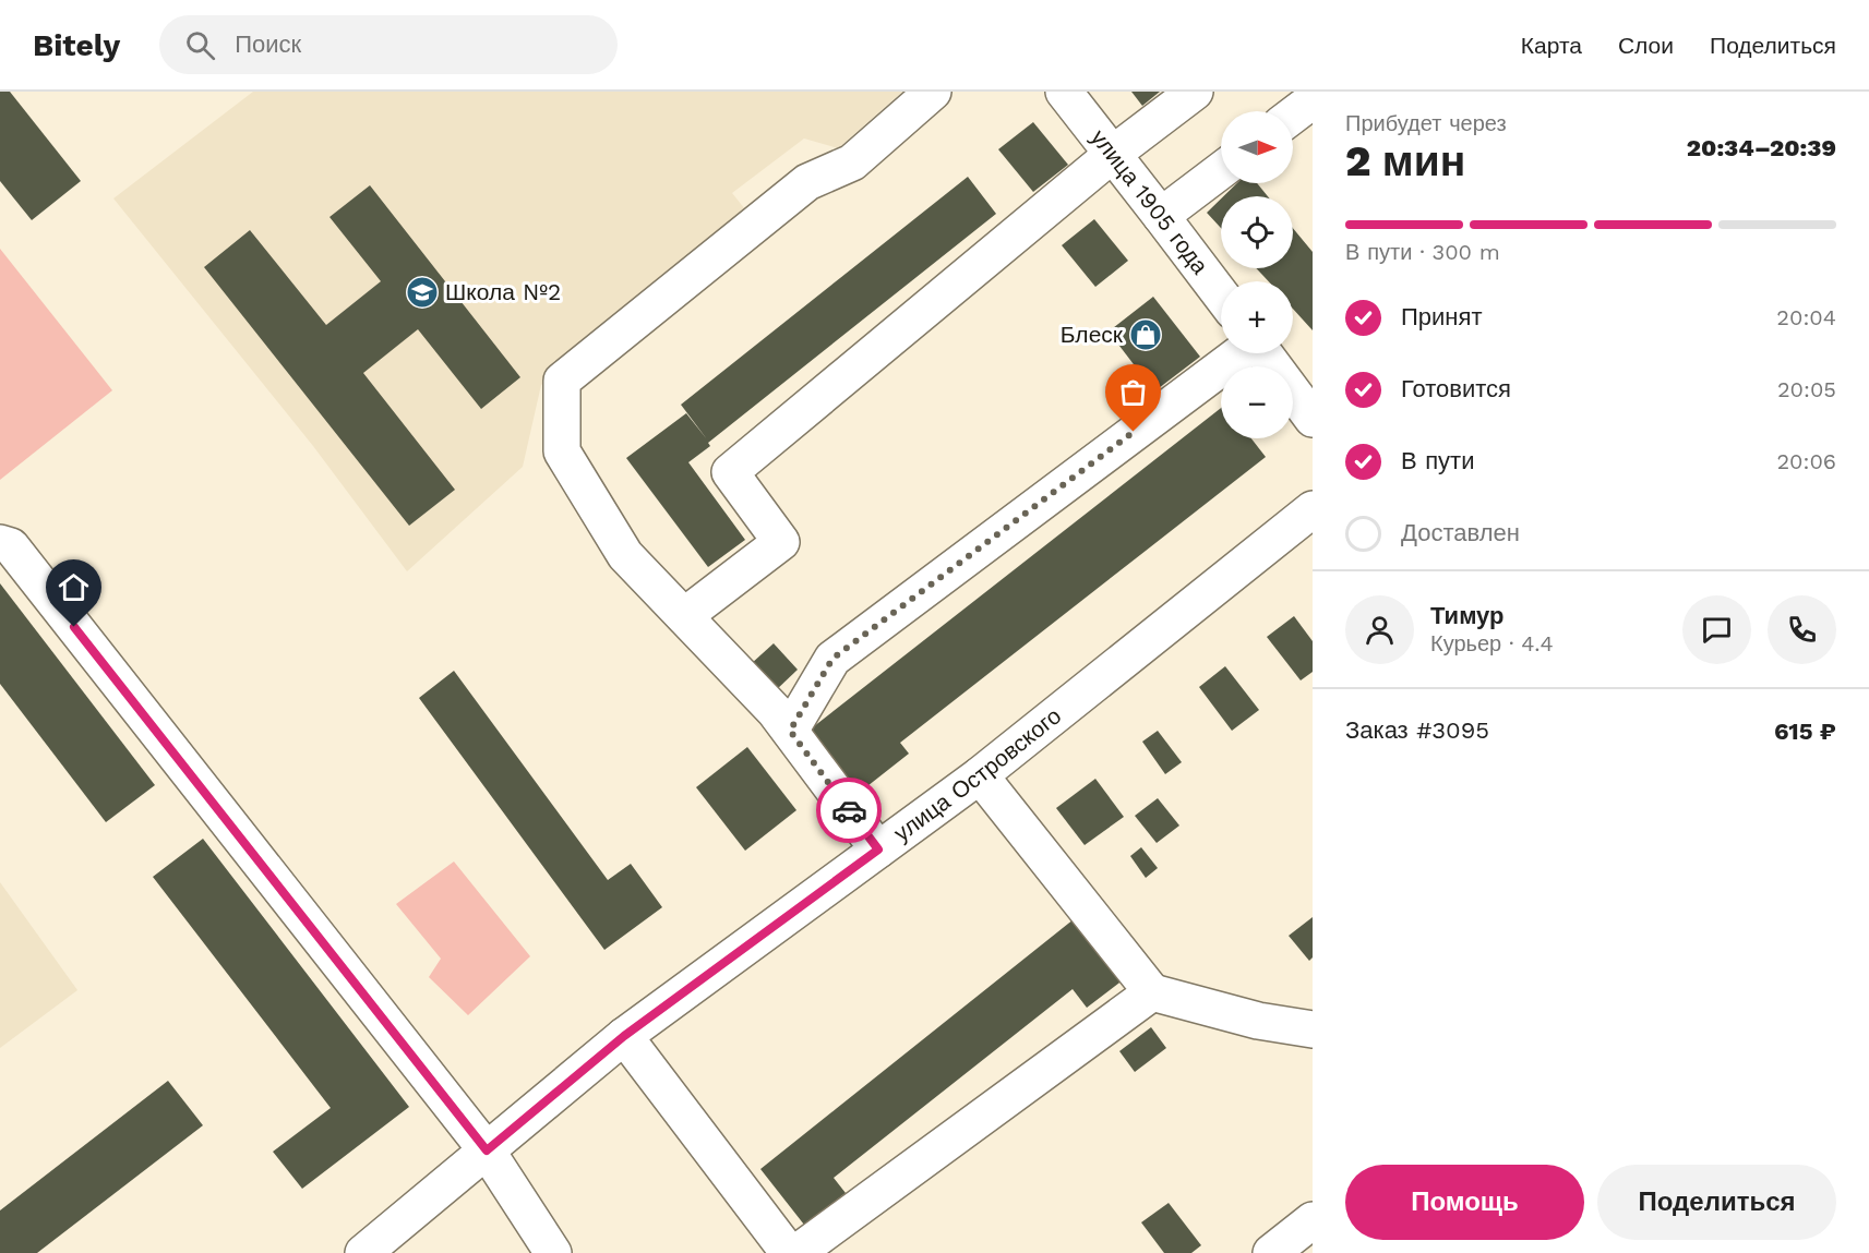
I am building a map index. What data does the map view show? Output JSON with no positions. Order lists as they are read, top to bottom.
{
  "streets": {
    "street": ["улица 1905 года", "улица Островского"]
  },
  "places": {
    "school or university": ["Школа №2"],
    "shop": ["Блеск"]
  },
  "north": "right",
  "page": {
    "header": "Bitely",
    "search": "Поиск",
    "nav": ["Карта", "Слои", "Поделиться"],
    "heading": ["2 мин", "Прибудет через", "20:34–20:39"],
    "panel": [
      "Тимур",
      "Курьер · 4.4",
      "Заказ #3095",
      "615 ₽"
    ],
    "map_buttons": ["+", "−"],
    "bar": "В пути · 300 m",
    "list": [
      ["Принят", "20:04"],
      ["Готовится", "20:05"],
      ["В пути", "20:06"],
      "Доставлен"
    ],
    "buttons": ["Помощь", "Поделиться"]
  }
}
